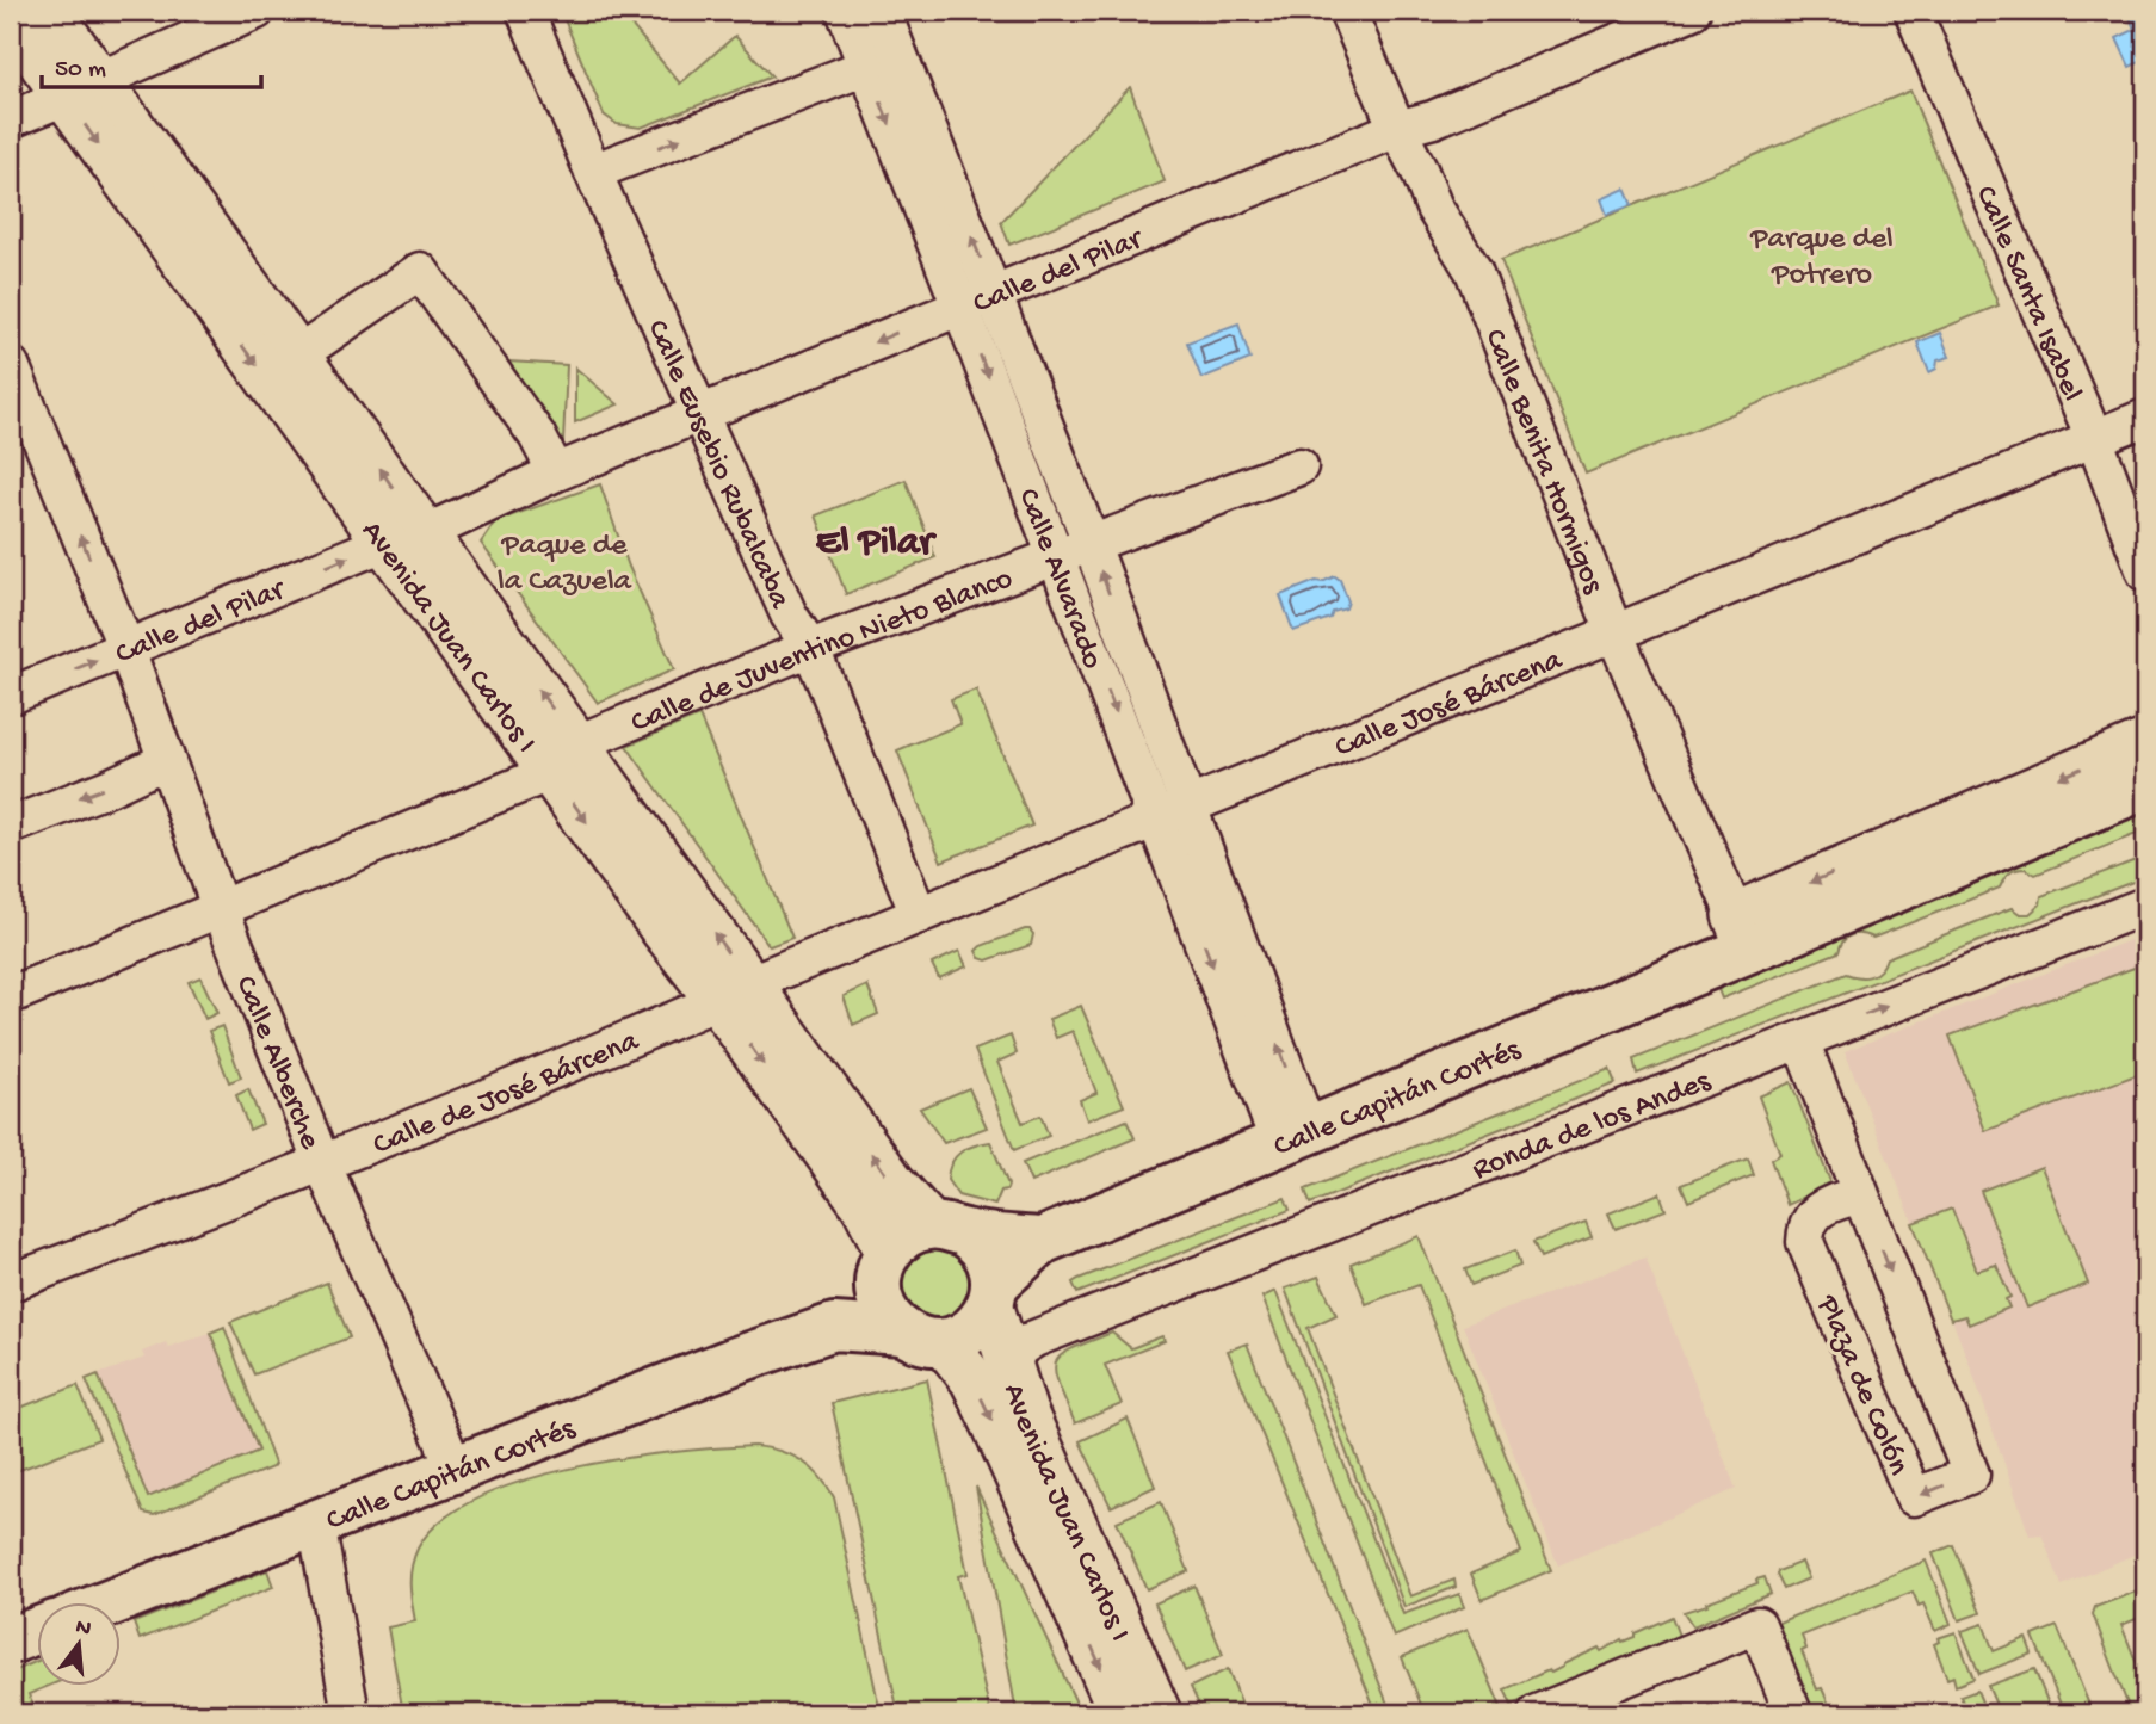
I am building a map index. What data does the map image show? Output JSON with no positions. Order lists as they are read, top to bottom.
{
  "streets": {
    "main road": ["Calle Capitán Cortés"],
    "street": [
      "Calle del Pilar",
      "Calle Santa Isabel",
      "Calle Benita Hormigos",
      "Calle Eusebio Rubalcaba",
      "Calle Alvarado",
      "Avenida Juan Carlos I",
      "Calle de Juventino Nieto Blanco",
      "Calle José Bárcena",
      "Calle Alberche",
      "Calle de José Bárcena",
      "Ronda de los Andes",
      "Plaza de Colón"
    ]
  },
  "crossings": [
    ["Calle del Pilar", "Calle Benita Hormigos"],
    ["Calle del Pilar", "Calle Eusebio Rubalcaba"],
    ["Calle del Pilar", "Calle Alvarado"],
    ["Calle del Pilar", "Avenida Juan Carlos I"],
    ["Calle del Pilar", "Calle Alberche"],
    ["Calle Santa Isabel", "Calle José Bárcena"],
    ["Calle Benita Hormigos", "Calle José Bárcena"],
    ["Calle Benita Hormigos", "Calle Capitán Cortés"],
    ["Calle Eusebio Rubalcaba", "Calle de Juventino Nieto Blanco"],
    ["Calle Eusebio Rubalcaba", "Calle José Bárcena"],
    ["Calle Alvarado", "Calle de Juventino Nieto Blanco"],
    ["Calle Alvarado", "Calle José Bárcena"],
    ["Calle Alvarado", "Calle Capitán Cortés"],
    ["Avenida Juan Carlos I", "Calle de Juventino Nieto Blanco"],
    ["Avenida Juan Carlos I", "Calle José Bárcena"],
    ["Avenida Juan Carlos I", "Calle de José Bárcena"],
    ["Avenida Juan Carlos I", "Calle Capitán Cortés"],
    ["Avenida Juan Carlos I", "Ronda de los Andes"],
    ["Calle de Juventino Nieto Blanco", "Calle Alberche"],
    ["Calle José Bárcena", "Calle de José Bárcena"],
    ["Calle Alberche", "Calle de José Bárcena"],
    ["Calle Alberche", "Calle Capitán Cortés"],
    ["Calle Capitán Cortés", "Ronda de los Andes"],
    ["Ronda de los Andes", "Plaza de Colón"]
  ],
  "districts": ["El Pilar"],
  "parks": ["Parque del Potrero", "Paque de la Cazuela"],
  "scale_bar": "50 m",
  "north": "top"
}
